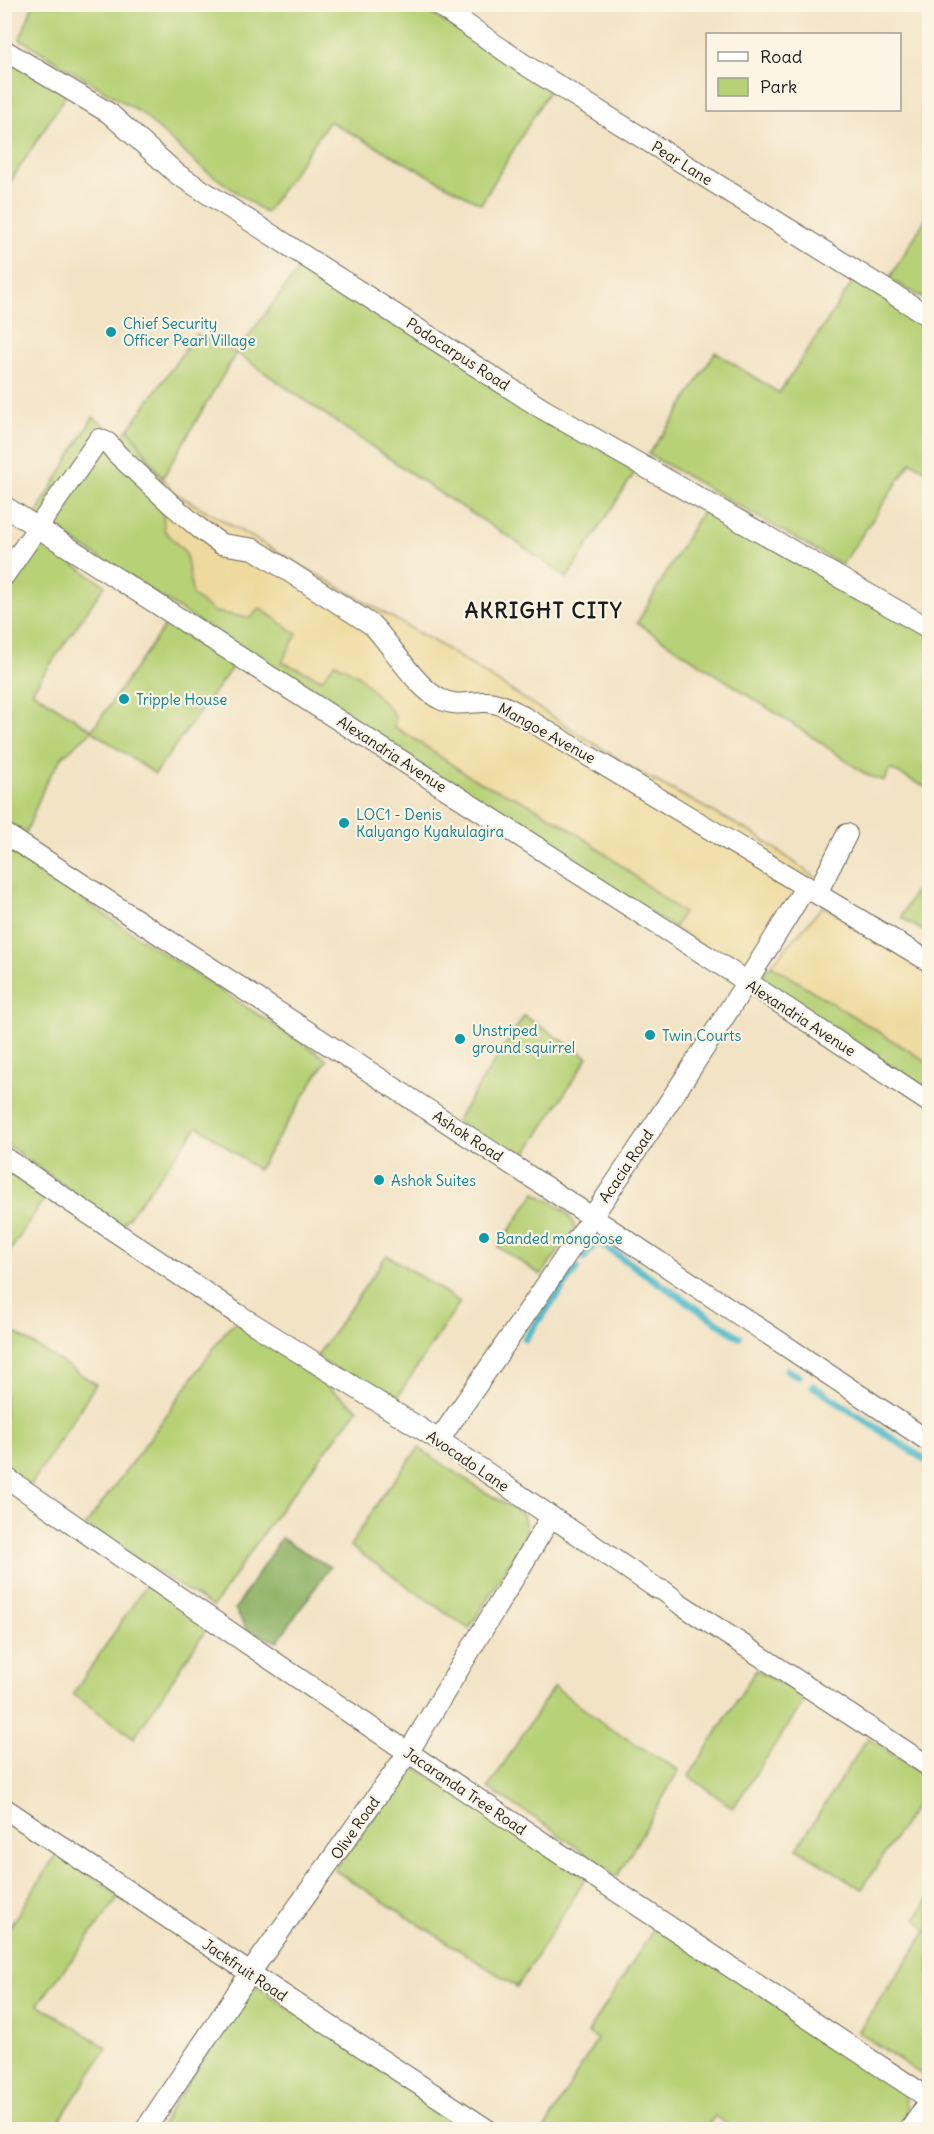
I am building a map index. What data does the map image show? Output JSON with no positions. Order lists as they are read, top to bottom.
{
  "streets": {
    "street": [
      "Pear Lane",
      "Podocarpus Road",
      "Mangoe Avenue",
      "Alexandria Avenue",
      "Ashok Road",
      "Acacia Road",
      "Avocado Lane",
      "Jacaranda Tree Road",
      "Olive Road",
      "Jackfruit Road"
    ]
  },
  "crossings": [
    ["Mangoe Avenue", "Alexandria Avenue"],
    ["Mangoe Avenue", "Acacia Road"],
    ["Alexandria Avenue", "Acacia Road"],
    ["Ashok Road", "Acacia Road"],
    ["Acacia Road", "Avocado Lane"],
    ["Avocado Lane", "Olive Road"],
    ["Jacaranda Tree Road", "Olive Road"],
    ["Olive Road", "Jackfruit Road"]
  ],
  "districts": ["AKRIGHT CITY"],
  "places": [
    "Chief Security Officer Pearl Village",
    "Tripple House",
    "LOC1 - Denis Kalyango Kyakulagira",
    "Twin Courts",
    "Unstriped ground squirrel",
    "Ashok Suites",
    "Banded mongoose"
  ],
  "legend": ["Road", "Park"]
}
